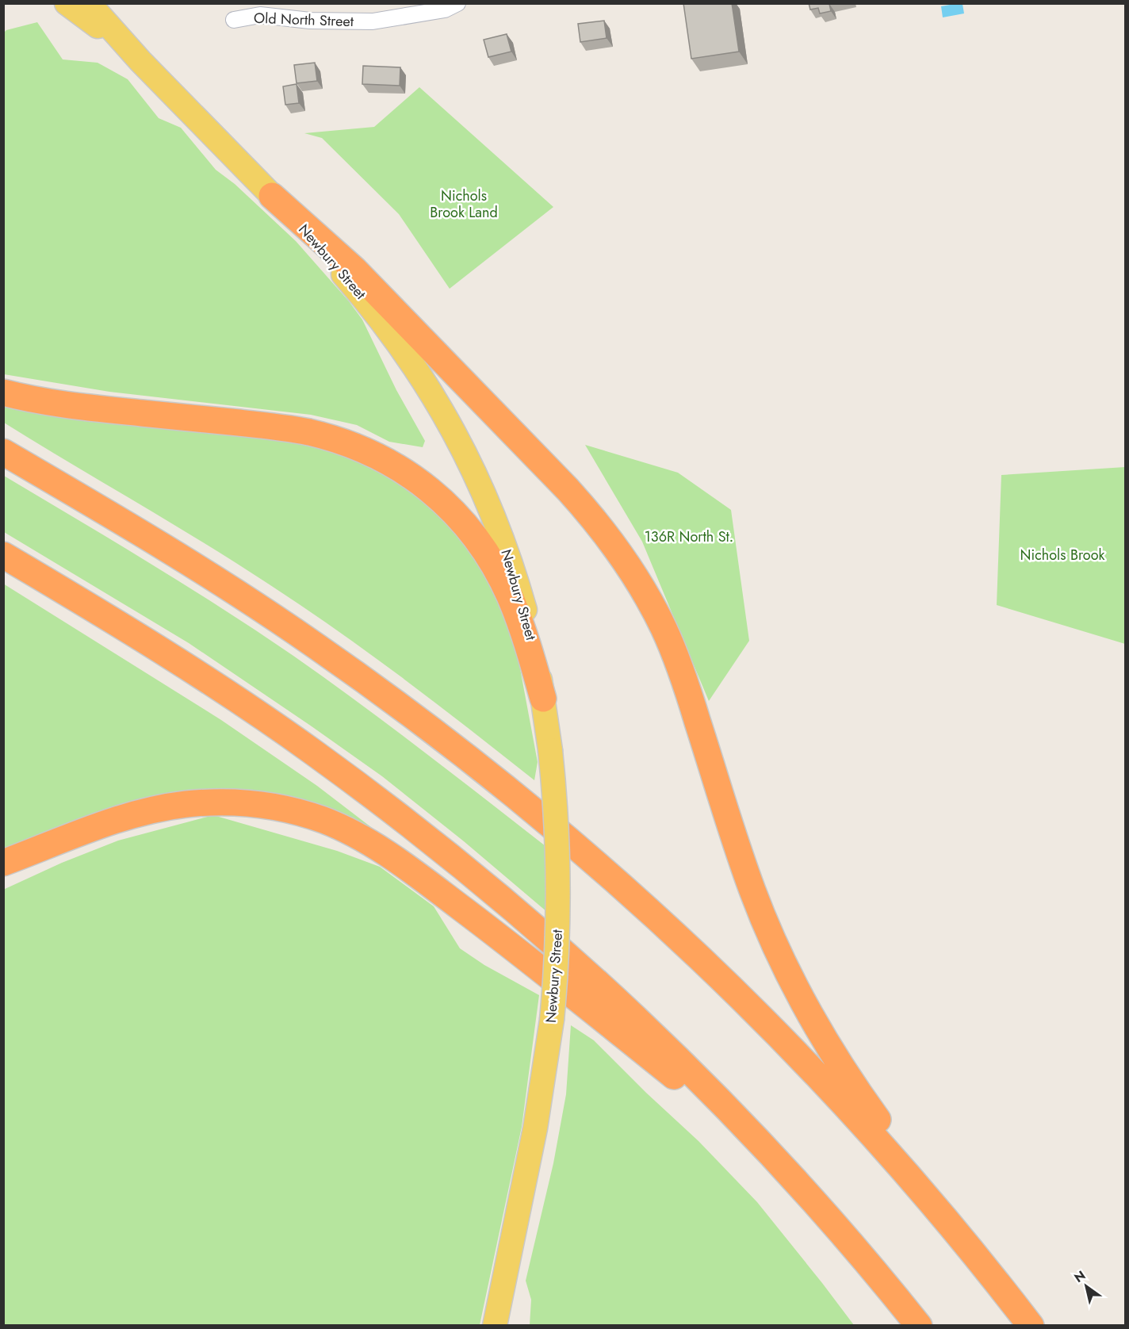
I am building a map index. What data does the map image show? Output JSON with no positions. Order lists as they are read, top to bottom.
{
  "streets": {
    "main road": ["Newbury Street"],
    "street": ["Old North Street"]
  },
  "parks": ["Nichols Brook Land", "136R North St.", "Nichols Brook"],
  "north": "top left"
}
